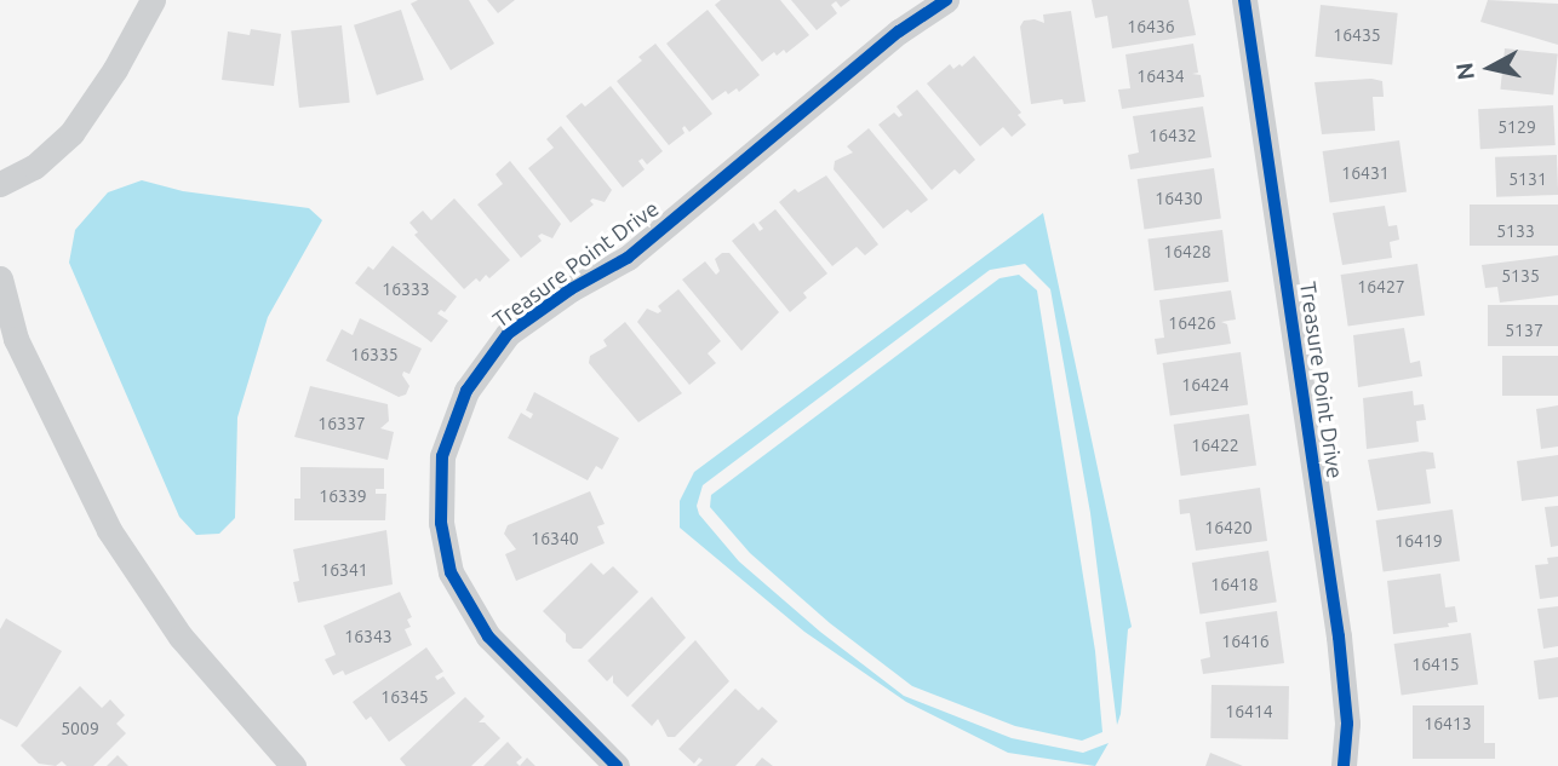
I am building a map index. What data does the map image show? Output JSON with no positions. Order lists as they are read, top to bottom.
{
  "streets": {
    "street": ["Treasure Point Drive"]
  },
  "house_numbers": [
    "16436",
    "16435",
    "16434",
    "5129",
    "16432",
    "16431",
    "5131",
    "16430",
    "5133",
    "16428",
    "5135",
    "16427",
    "16333",
    "16426",
    "5137",
    "16335",
    "16424",
    "16337",
    "16422",
    "16339",
    "16420",
    "16340",
    "16419",
    "16341",
    "16418",
    "16343",
    "16416",
    "16415",
    "16345",
    "16414",
    "16413",
    "5009"
  ],
  "north": "left"
}
